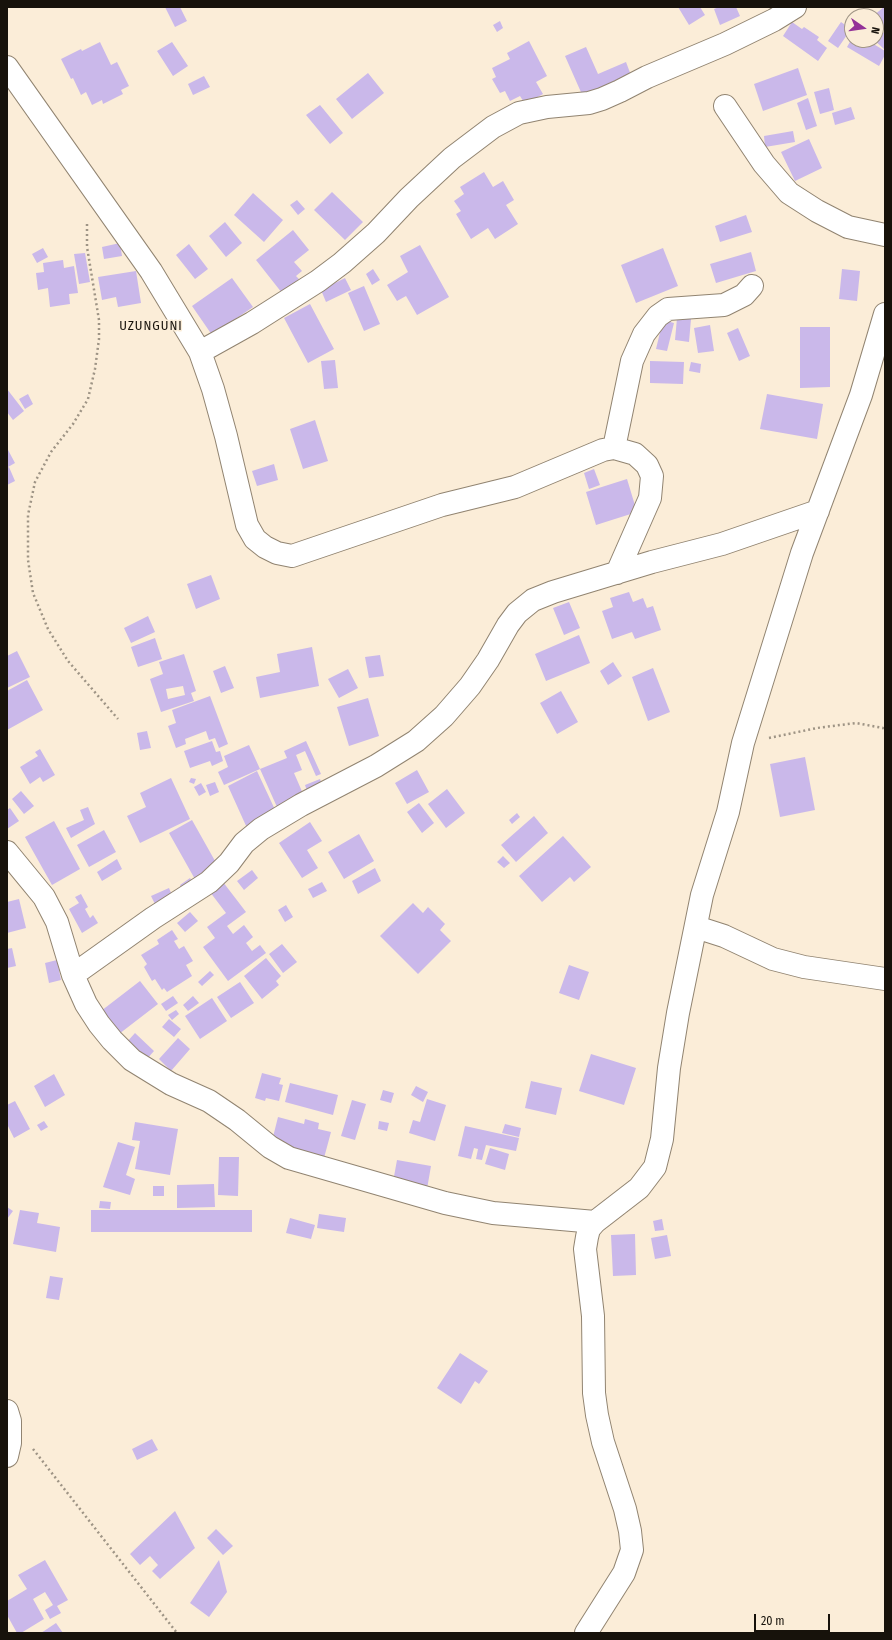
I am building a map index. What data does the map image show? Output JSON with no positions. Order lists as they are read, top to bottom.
{
  "districts": ["UZUNGUNI"],
  "scale_bar": "20 m",
  "north": "right"
}
